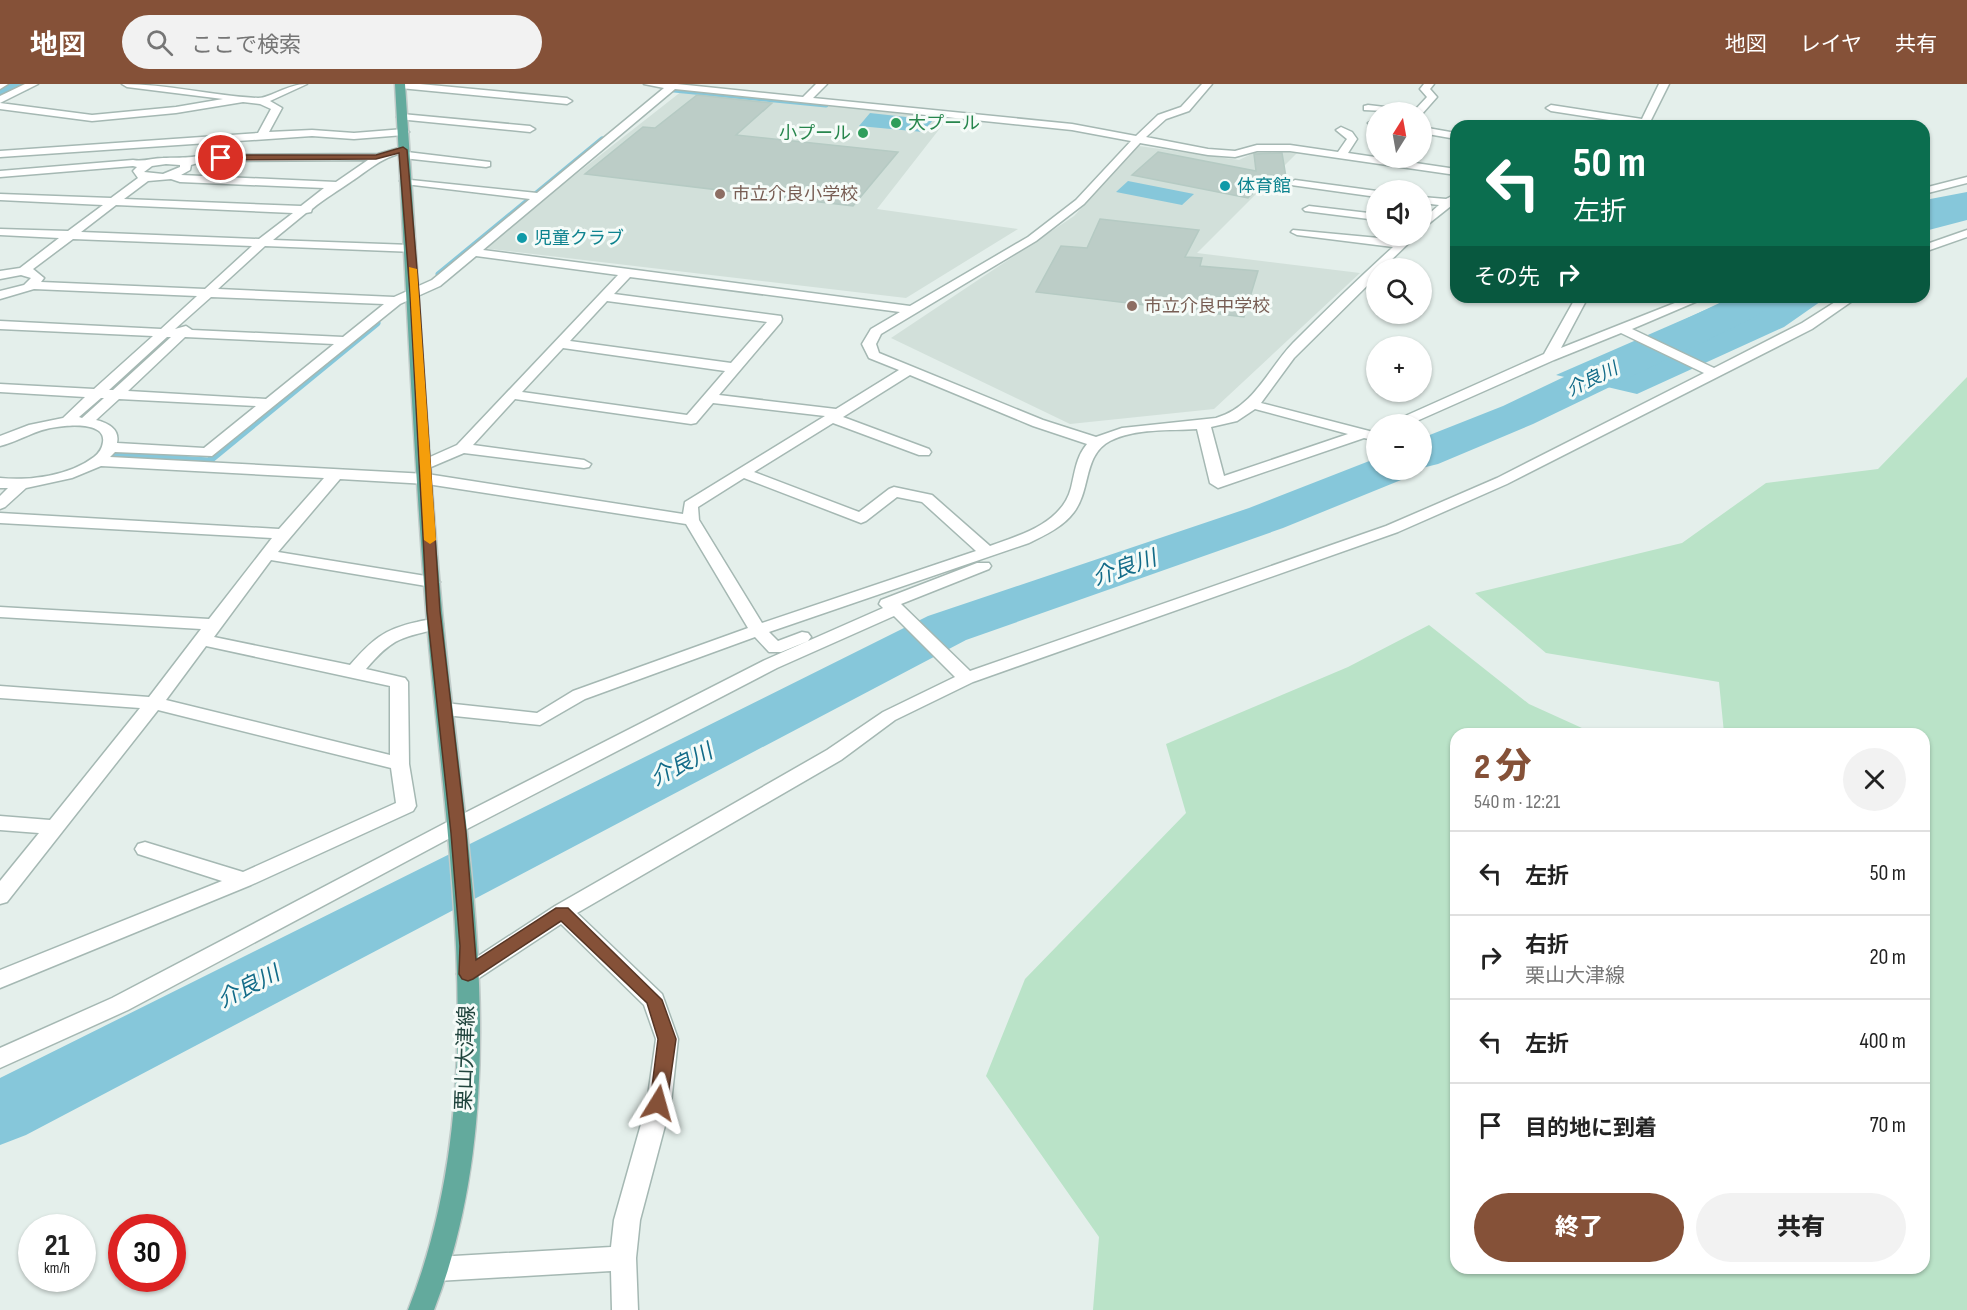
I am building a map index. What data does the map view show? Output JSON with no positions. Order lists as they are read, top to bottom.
{
  "streets": {
    "main road": ["栗山大津線"]
  },
  "water": ["介良川"],
  "places": [
    "大プール",
    "小プール",
    "体育館",
    "市立介良小学校",
    "児童クラブ",
    "市立介良中学校"
  ],
  "north": "top",
  "page": {
    "header": "地図",
    "search": "ここで検索",
    "nav": ["地図", "レイヤ", "共有"],
    "map_buttons": ["+", "−"],
    "turn": ["50 m", "左折"],
    "then": "その先",
    "heading": ["2 分", "540 m · 12:21"],
    "list": [
      {
        "name": "左折",
        "value": "50 m"
      },
      {
        "name": "右折",
        "note": "栗山大津線",
        "value": "20 m"
      },
      {
        "name": "左折",
        "value": "400 m"
      },
      {
        "name": "目的地に到着",
        "value": "70 m"
      }
    ],
    "buttons": ["終了", "共有"],
    "speed": "21 km/h",
    "limit": "30"
  }
}
